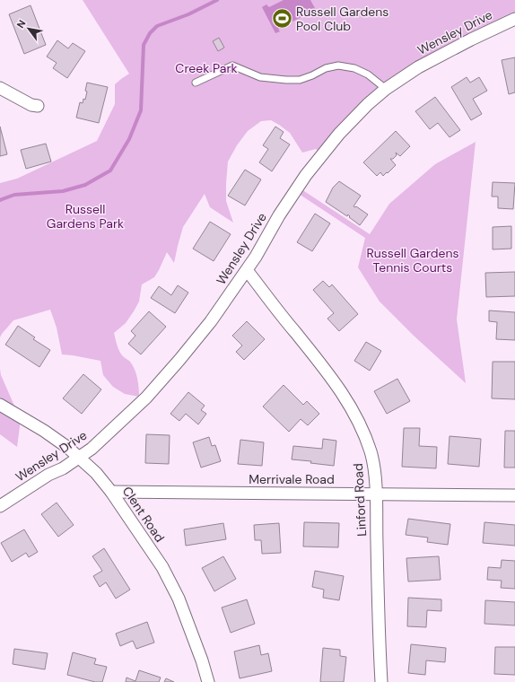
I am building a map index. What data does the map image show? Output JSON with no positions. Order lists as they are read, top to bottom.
{
  "streets": {
    "street": [
      "Wensley Drive",
      "Merrivale Road",
      "Linford Road",
      "Clent Road"
    ]
  },
  "crossings": [
    ["Wensley Drive", "Linford Road"],
    ["Wensley Drive", "Clent Road"],
    ["Merrivale Road", "Linford Road"],
    ["Merrivale Road", "Clent Road"]
  ],
  "parks": ["Creek Park", "Russell Gardens Park", "Russell Gardens Tennis Courts"],
  "places": {
    "sports": ["Russell Gardens Pool Club"]
  },
  "north": "top left"
}
